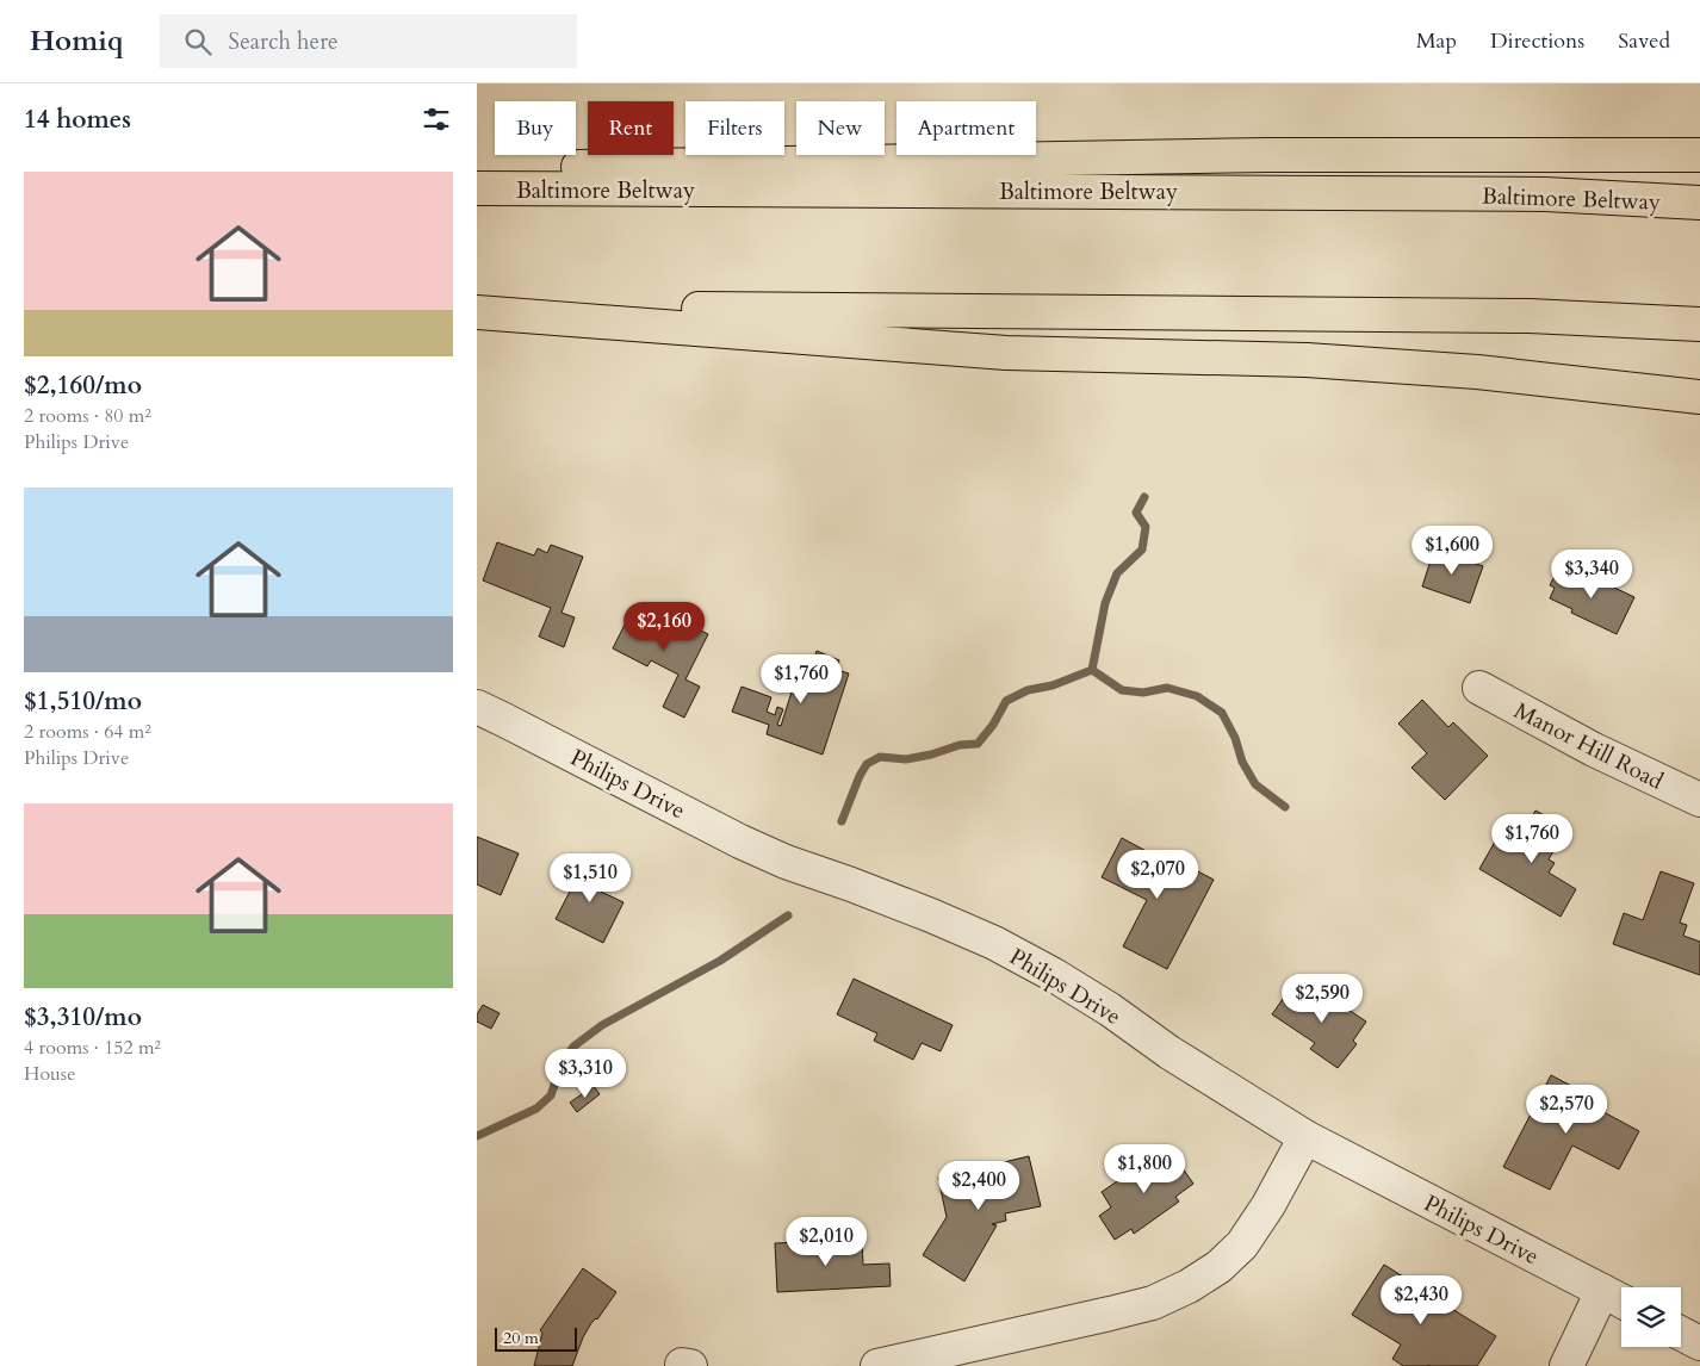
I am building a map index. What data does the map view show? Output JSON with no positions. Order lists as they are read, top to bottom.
{
  "streets": {
    "highway": ["Baltimore Beltway"],
    "street": ["Manor Hill Road", "Philips Drive"]
  },
  "scale_bar": "20 m",
  "page": {
    "header": "Homiq",
    "search": "Search here",
    "nav": ["Map", "Directions", "Saved"],
    "heading": "14 homes",
    "chip": [
      "Buy",
      "Rent",
      "Filters",
      "New",
      "Apartment"
    ],
    "list": [
      {
        "name": "$2,160/mo",
        "note": "2 rooms · 80 m² · Philips Drive"
      },
      {
        "name": "$1,510/mo",
        "note": "2 rooms · 64 m² · Philips Drive"
      },
      {
        "name": "$3,310/mo",
        "note": "4 rooms · 152 m² · House"
      }
    ],
    "price": [
      "$1,600",
      "$3,340",
      "$2,160",
      "$1,760",
      "$1,760",
      "$2,070",
      "$1,510",
      "$2,590",
      "$3,310",
      "$2,570",
      "$1,800",
      "$2,400",
      "$2,010",
      "$2,430"
    ],
    "scale": "20 m"
  }
}
